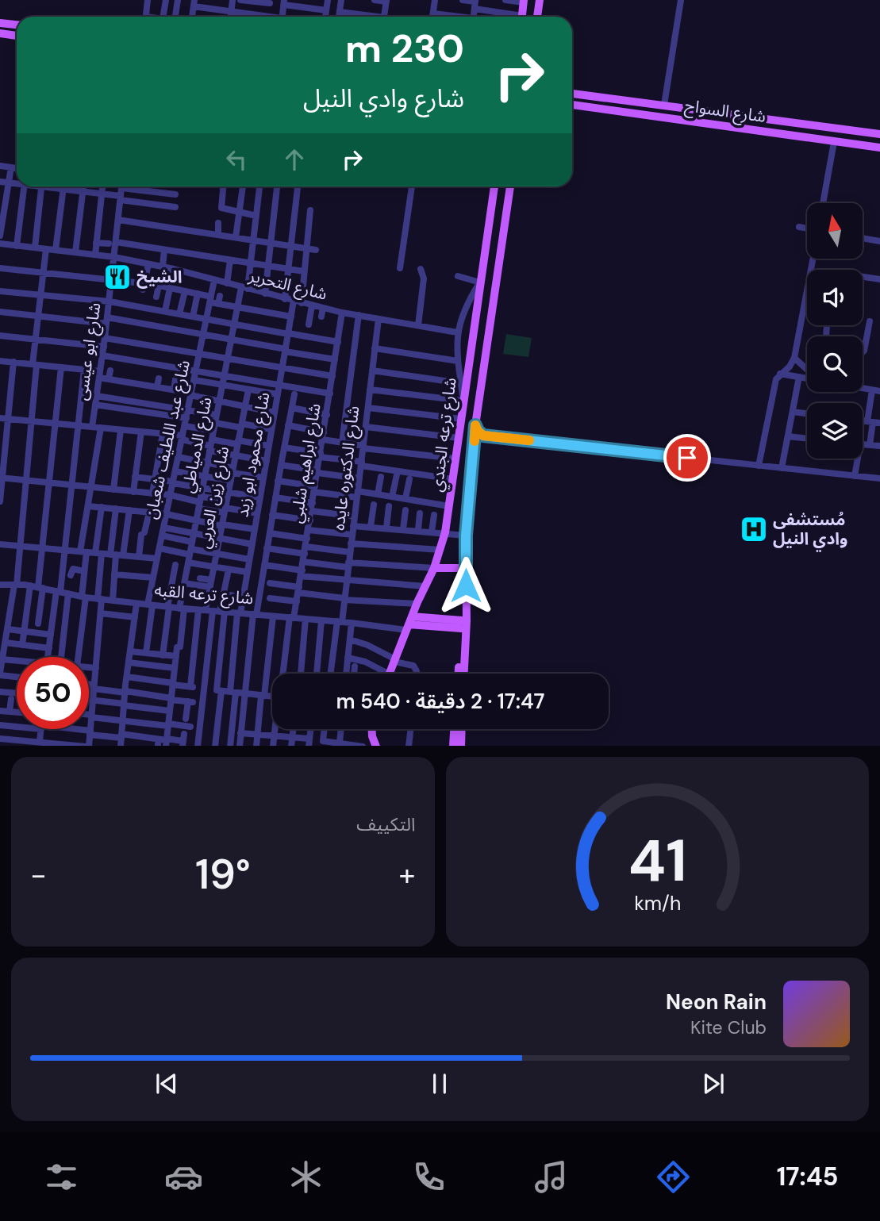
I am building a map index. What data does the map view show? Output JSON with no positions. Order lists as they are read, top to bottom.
{
  "streets": {
    "main road": ["شارع السواح", "شارع ترعه الجندي", "شارع ترعه القبه"],
    "street": [
      "شارع التحرير",
      "شارع ابو عيسى",
      "شارع عبد اللطيف شعبان",
      "شارع الدمياطي",
      "شارع محمود ابو زيد",
      "شارع ابراهيم شلبي",
      "شارع الدكتوره عايده",
      "شارع زين العربي"
    ]
  },
  "crossings": [
    ["شارع التحرير", "شارع ابو عيسى"],
    ["شارع التحرير", "شارع عبد اللطيف شعبان"],
    ["شارع التحرير", "شارع الدمياطي"],
    ["شارع التحرير", "شارع محمود ابو زيد"],
    ["شارع التحرير", "شارع ابراهيم شلبي"],
    ["شارع التحرير", "شارع الدكتوره عايده"],
    ["شارع ترعه الجندي", "شارع ترعه القبه"],
    ["شارع عبد اللطيف شعبان", "شارع ترعه القبه"],
    ["شارع الدمياطي", "شارع ترعه القبه"],
    ["شارع محمود ابو زيد", "شارع ترعه القبه"],
    ["شارع ابراهيم شلبي", "شارع ترعه القبه"],
    ["شارع الدكتوره عايده", "شارع ترعه القبه"],
    ["شارع زين العربي", "شارع ترعه القبه"]
  ],
  "places": {
    "restaurant": ["الشيخ"],
    "hospital": ["مُستشفى وادي النيل"]
  },
  "north": "top",
  "page": {
    "turn": ["230 m", "شارع وادي النيل"],
    "limit": "50",
    "trip": "17:47 · 2 دقيقة · 540 m",
    "tile": "التكييف",
    "heat": ["−", "19°", "+"],
    "song": ["Neon Rain", "Kite Club"],
    "tabs": "17:45",
    "gauge": ["41", "km/h"]
  }
}
